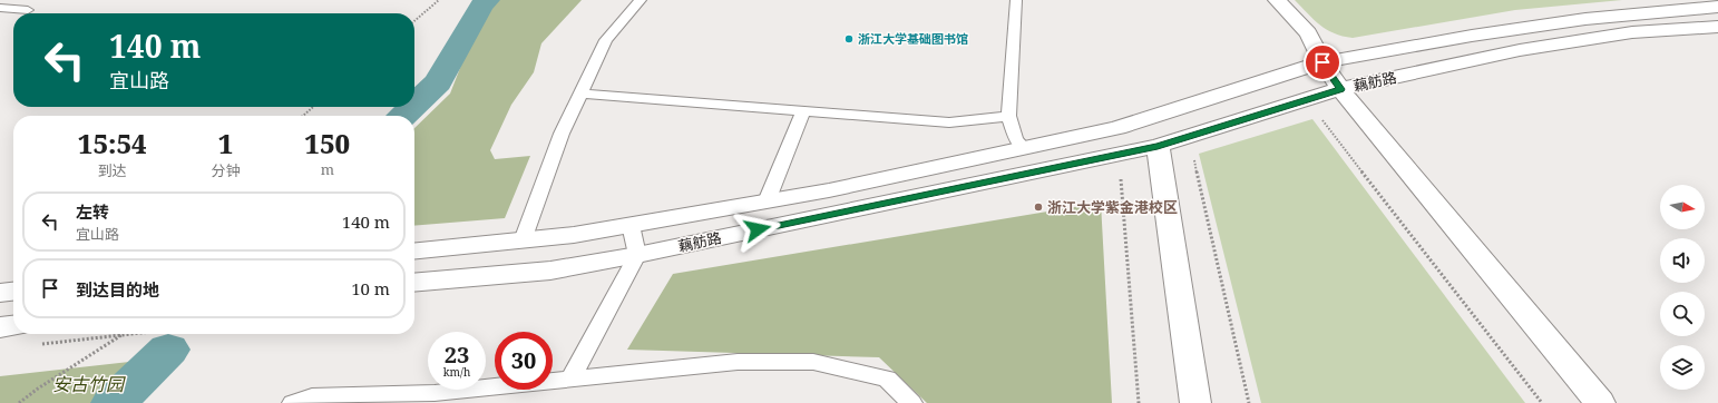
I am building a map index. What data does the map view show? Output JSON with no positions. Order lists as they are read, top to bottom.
{
  "streets": {
    "street": ["藕舫路"]
  },
  "parks": ["安古竹园"],
  "places": ["浙江大学基础图书馆", "浙江大学紫金港校区"],
  "north": "right",
  "page": {
    "turn": ["140 m", "宜山路"],
    "eta": [
      "15:54",
      "到达",
      "1",
      "分钟",
      "150",
      "m"
    ],
    "list": [
      {
        "name": "左转",
        "note": "宜山路",
        "value": "140 m"
      },
      {
        "name": "到达目的地",
        "value": "10 m"
      }
    ],
    "speed": "23 km/h",
    "limit": "30"
  }
}
